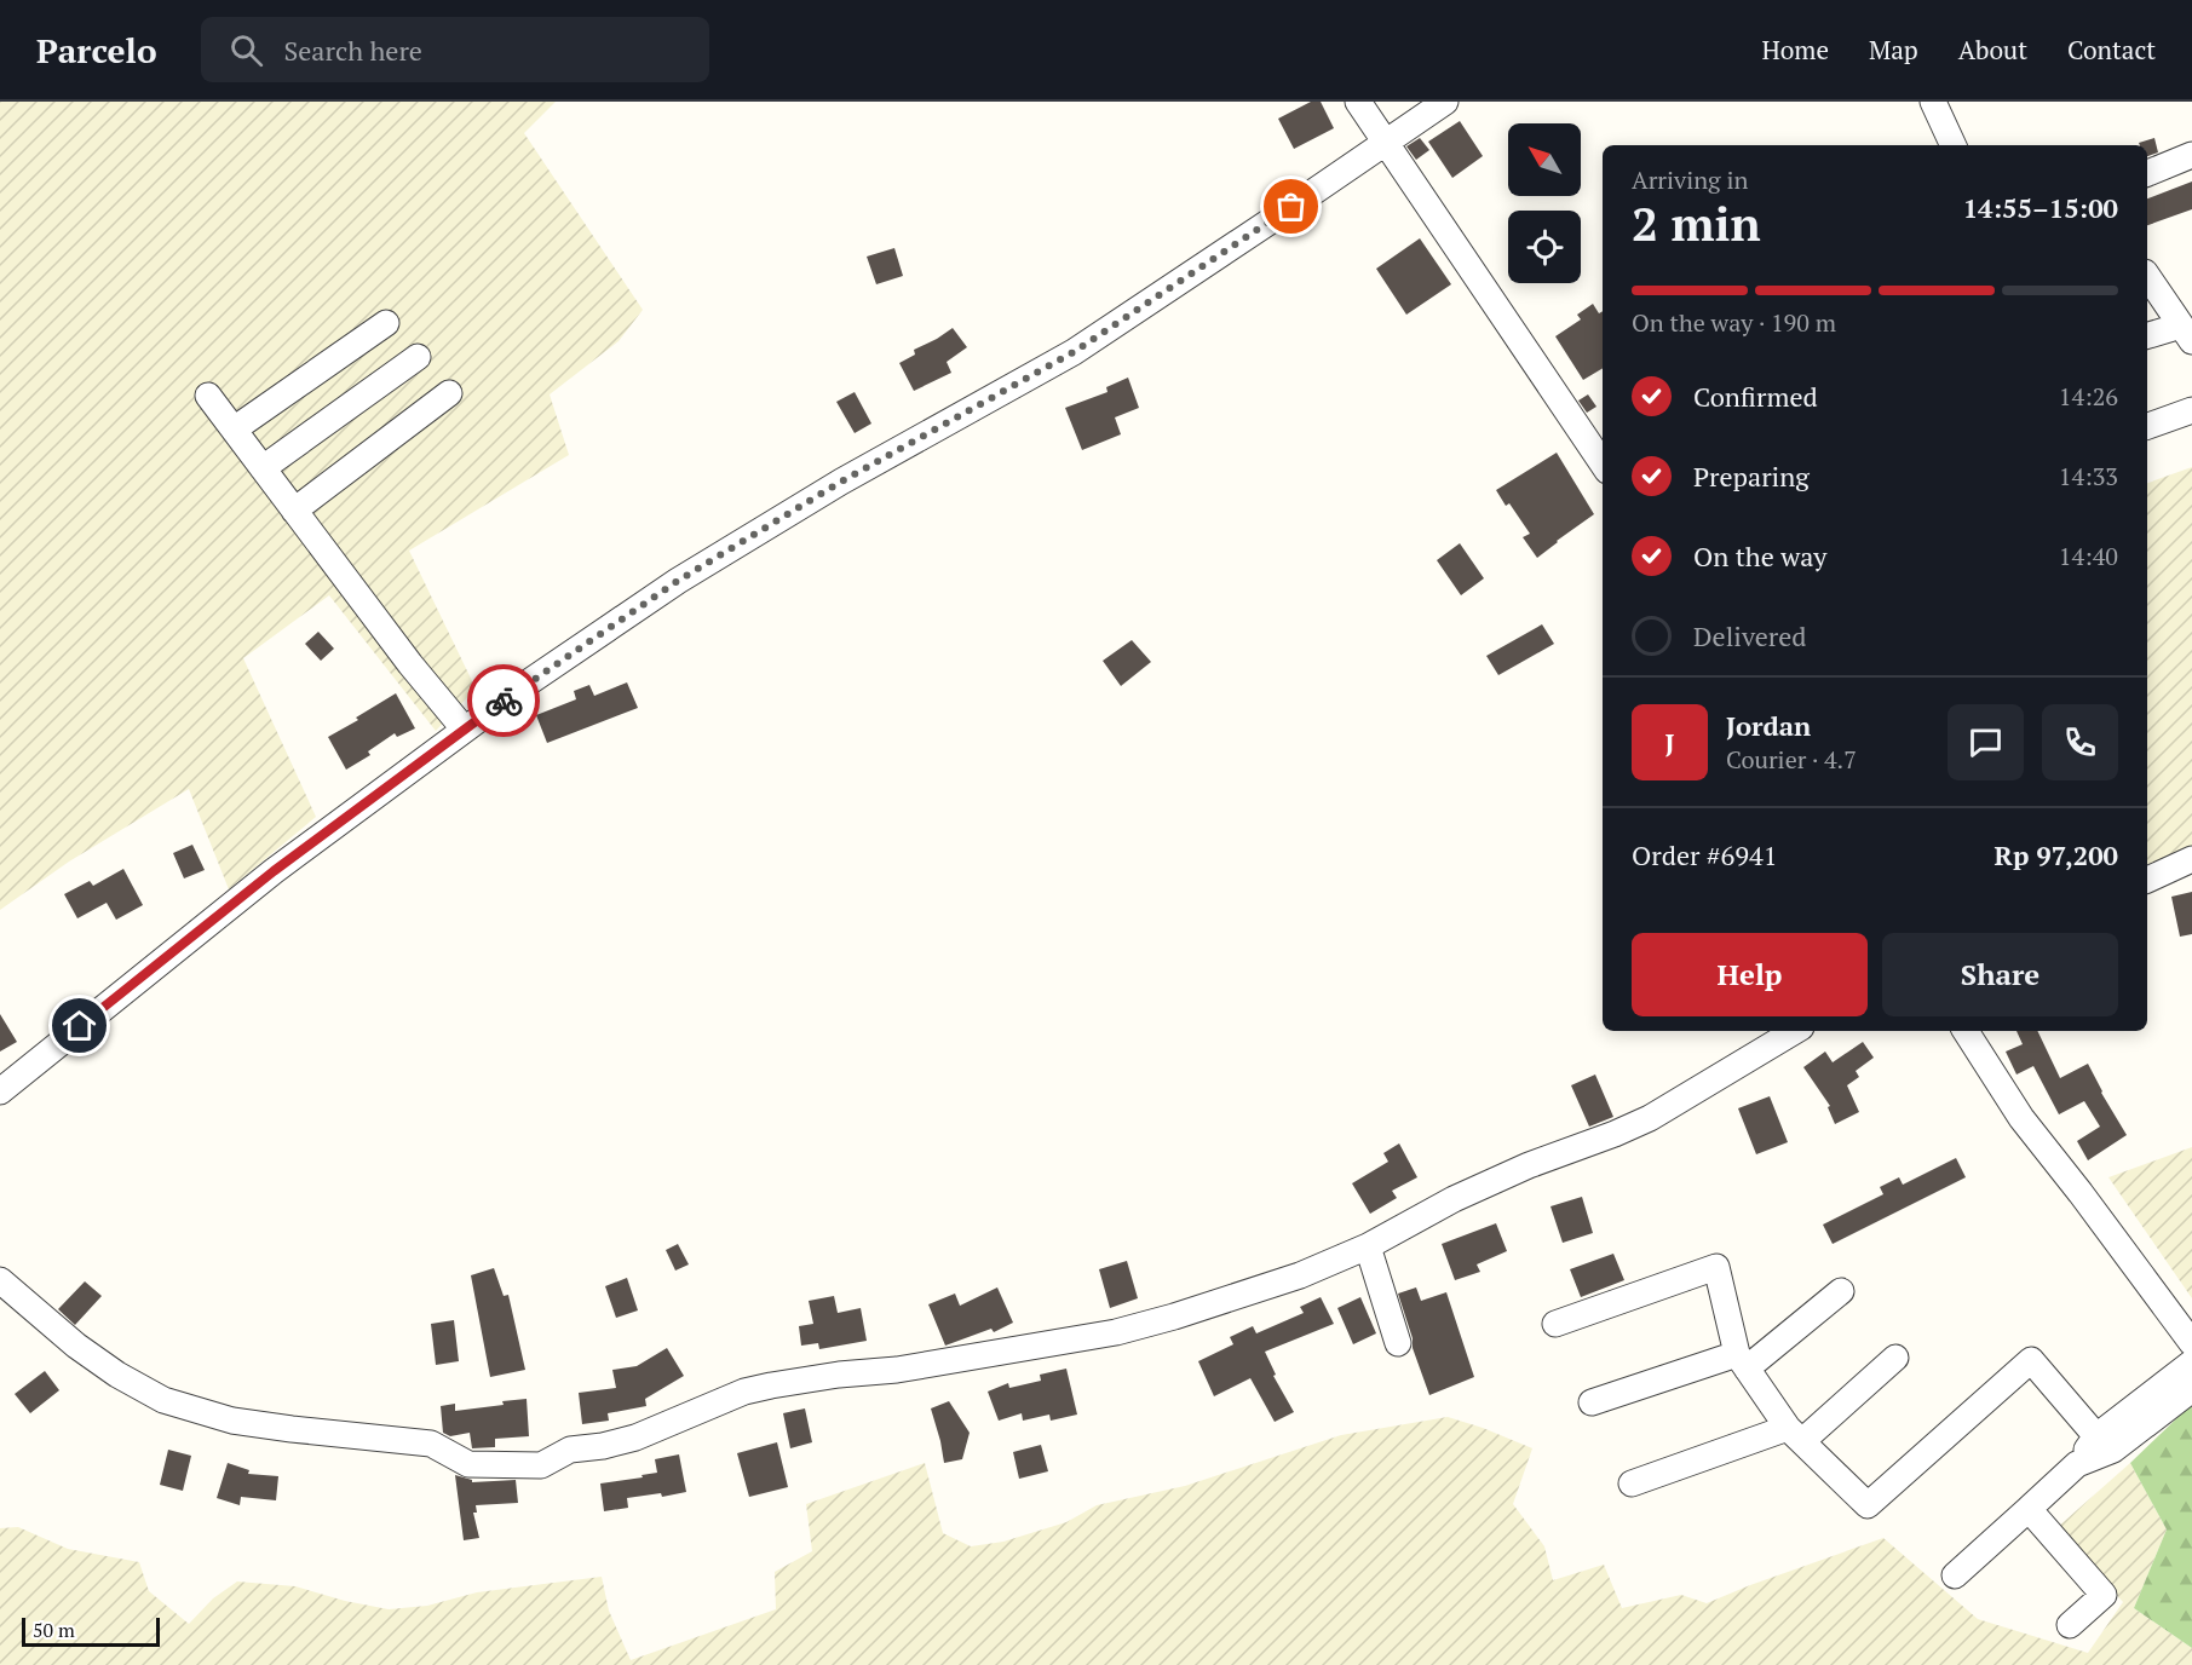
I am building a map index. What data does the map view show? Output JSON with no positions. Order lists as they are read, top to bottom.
{
  "scale_bar": "50 m",
  "north": "top left",
  "page": {
    "header": "Parcelo",
    "search": "Search here",
    "nav": [
      "Home",
      "Map",
      "About",
      "Contact"
    ],
    "heading": ["2 min", "Arriving in", "14:55–15:00"],
    "panel": [
      "Jordan",
      "Courier · 4.7",
      "Order #6941",
      "Rp 97,200"
    ],
    "bar": "On the way · 190 m",
    "list": [
      ["Confirmed", "14:26"],
      ["Preparing", "14:33"],
      ["On the way", "14:40"],
      "Delivered"
    ],
    "round": "J",
    "buttons": ["Help", "Share"],
    "scale": "50 m"
  }
}
